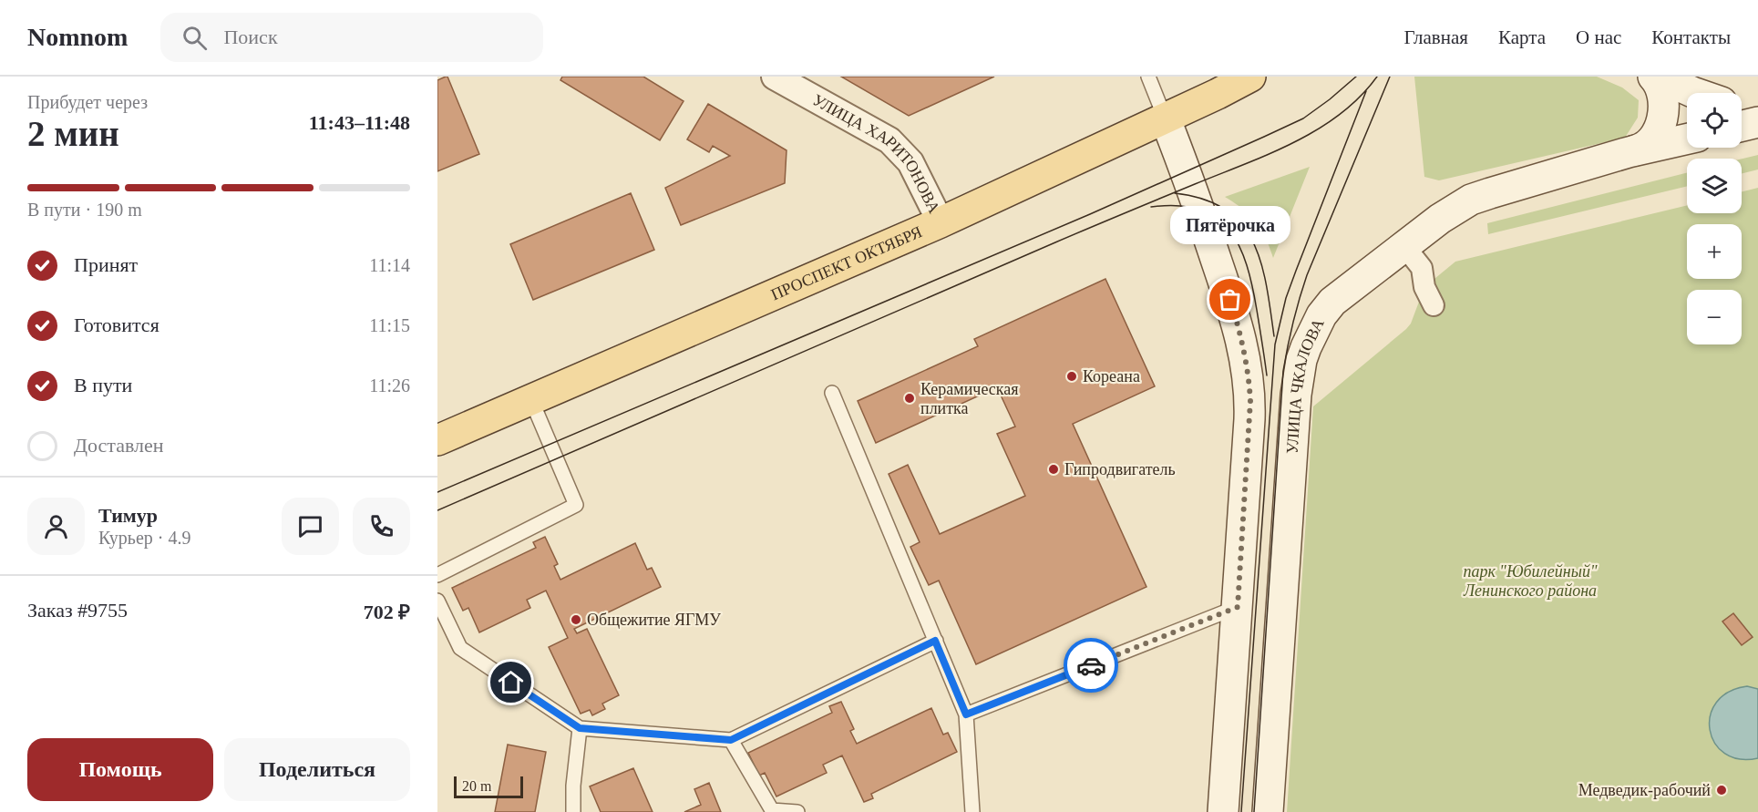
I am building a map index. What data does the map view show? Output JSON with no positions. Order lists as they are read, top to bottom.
{
  "streets": {
    "main road": ["ПРОСПЕКТ ОКТЯБРЯ", "УЛИЦА ЧКАЛОВА"],
    "street": ["УЛИЦА ХАРИТОНОВА"]
  },
  "crossings": [
    ["УЛИЦА ХАРИТОНОВА", "ПРОСПЕКТ ОКТЯБРЯ"]
  ],
  "parks": ["парк \"Юбилейный\" Ленинского района"],
  "places": [
    "Пятёрочка",
    "Кореана",
    "Керамическая плитка",
    "Гипродвигатель",
    "Общежитие ЯГМУ",
    "Медведик-рабочий"
  ],
  "scale_bar": "20 m",
  "page": {
    "header": "Nomnom",
    "search": "Поиск",
    "nav": [
      "Главная",
      "Карта",
      "О нас",
      "Контакты"
    ],
    "heading": ["2 мин", "Прибудет через", "11:43–11:48"],
    "panel": [
      "Тимур",
      "Курьер · 4.9",
      "Заказ #9755",
      "702 ₽"
    ],
    "map_buttons": ["+", "−"],
    "bar": "В пути · 190 m",
    "bubble": "Пятёрочка",
    "list": [
      ["Принят", "11:14"],
      ["Готовится", "11:15"],
      ["В пути", "11:26"],
      "Доставлен"
    ],
    "buttons": ["Помощь", "Поделиться"],
    "scale": "20 m"
  }
}
